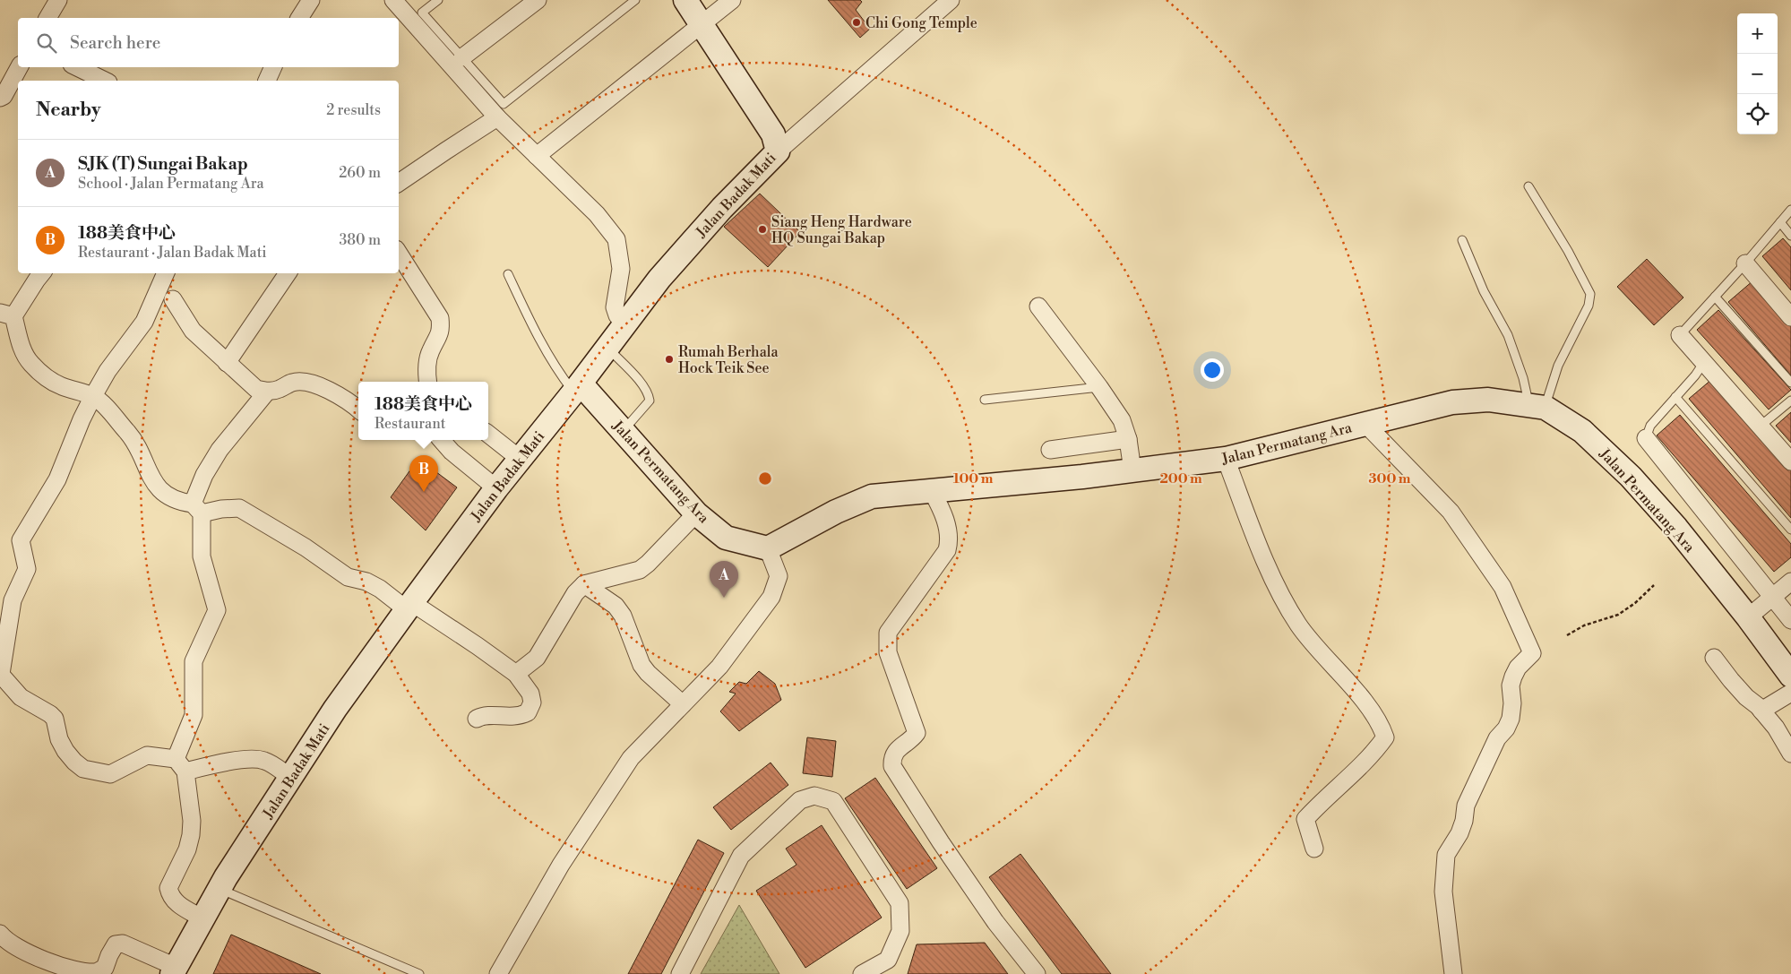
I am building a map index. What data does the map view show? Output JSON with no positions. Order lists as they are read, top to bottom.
{
  "streets": {
    "main road": ["Jalan Badak Mati", "Jalan Permatang Ara"]
  },
  "crossings": [
    ["Jalan Badak Mati", "Jalan Permatang Ara"]
  ],
  "places": ["Chi Gong Temple", "Siang Heng Hardware HQ Sungai Bakap", "Rumah Berhala Hock Teik See"],
  "page": {
    "map_buttons": ["+", "−"],
    "search": "Search here",
    "heading": ["Nearby", "2 results"],
    "list": [
      {
        "mark": "A",
        "name": "SJK (T) Sungai Bakap",
        "note": "School · Jalan Permatang Ara",
        "value": "260 m"
      },
      {
        "mark": "B",
        "name": "188美食中心",
        "note": "Restaurant · Jalan Badak Mati",
        "value": "380 m"
      }
    ],
    "popup": ["188美食中心", "Restaurant"],
    "pins": ["B", "A"]
  },
  "rings": ["100 m", "200 m", "300 m"]
}
